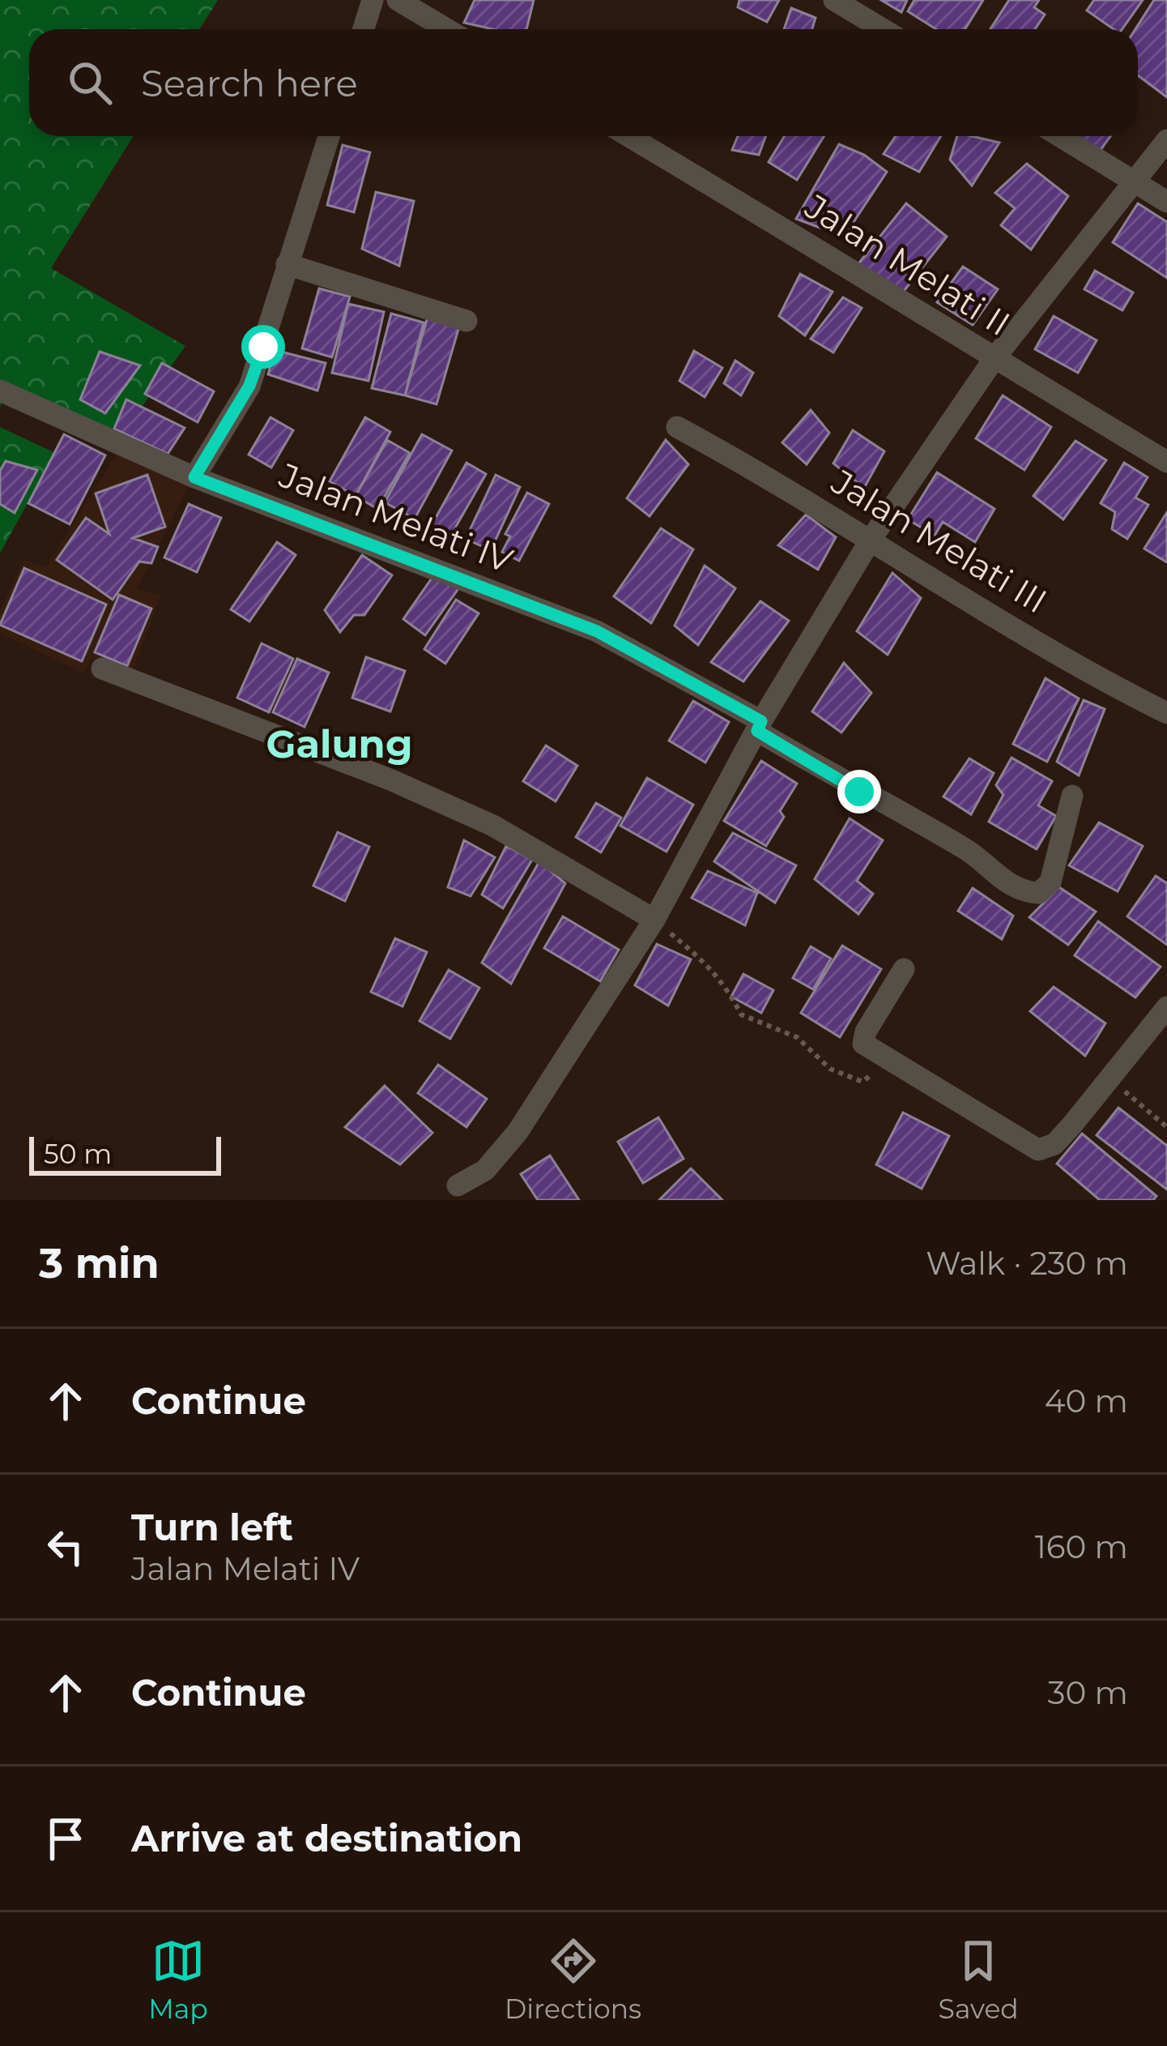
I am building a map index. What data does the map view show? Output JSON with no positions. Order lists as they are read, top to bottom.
{
  "streets": {
    "street": ["Jalan Melati II", "Jalan Melati IV", "Jalan Melati III"]
  },
  "districts": ["Galung"],
  "scale_bar": "50 m",
  "page": {
    "search": "Search here",
    "scale": "50 m",
    "heading": ["3 min", "Walk · 230 m"],
    "list": [
      ["Continue", "40 m"],
      ["Turn left", "Jalan Melati IV", "160 m"],
      ["Continue", "30 m"],
      "Arrive at destination"
    ],
    "nav": ["Map", "Directions", "Saved"]
  }
}
